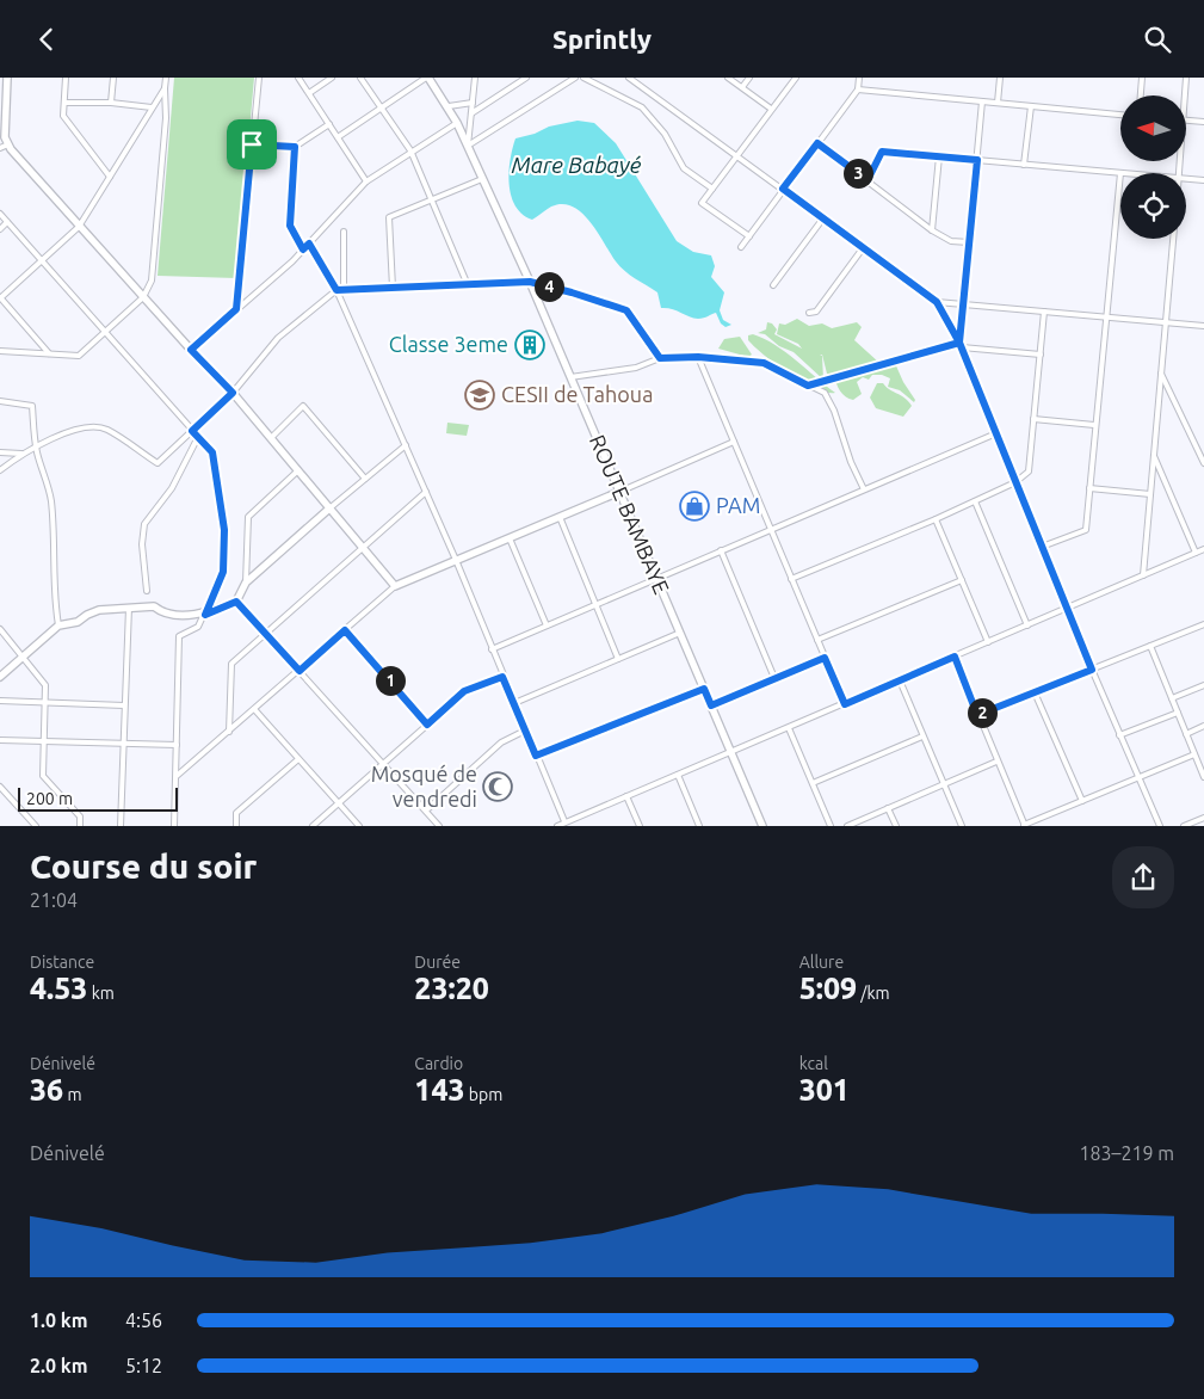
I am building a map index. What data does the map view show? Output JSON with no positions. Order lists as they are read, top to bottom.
{
  "streets": {
    "street": ["ROUTE BAMBAYE"]
  },
  "water": ["Mare Babayé"],
  "places": {
    "building": ["Classe 3eme"],
    "school or university": ["CESII de Tahoua"],
    "shop": ["PAM"],
    "mosque": ["Mosqué de vendredi"]
  },
  "scale_bar": "200 m",
  "north": "left",
  "page": {
    "header": "Sprintly",
    "pins": [
      "3",
      "4",
      "1",
      "2"
    ],
    "scale": "200 m",
    "heading": ["Course du soir", "21:04"],
    "stats": [
      ["Distance", "4.53 km"],
      ["Durée", "23:20"],
      ["Allure", "5:09 /km"],
      ["Dénivelé", "36 m"],
      ["Cardio", "143 bpm"],
      ["kcal", "301"]
    ],
    "chart": ["Dénivelé", "183–219 m"],
    "list": [
      {
        "name": "1.0 km",
        "note": "4:56"
      },
      {
        "name": "2.0 km",
        "note": "5:12"
      }
    ]
  }
}
